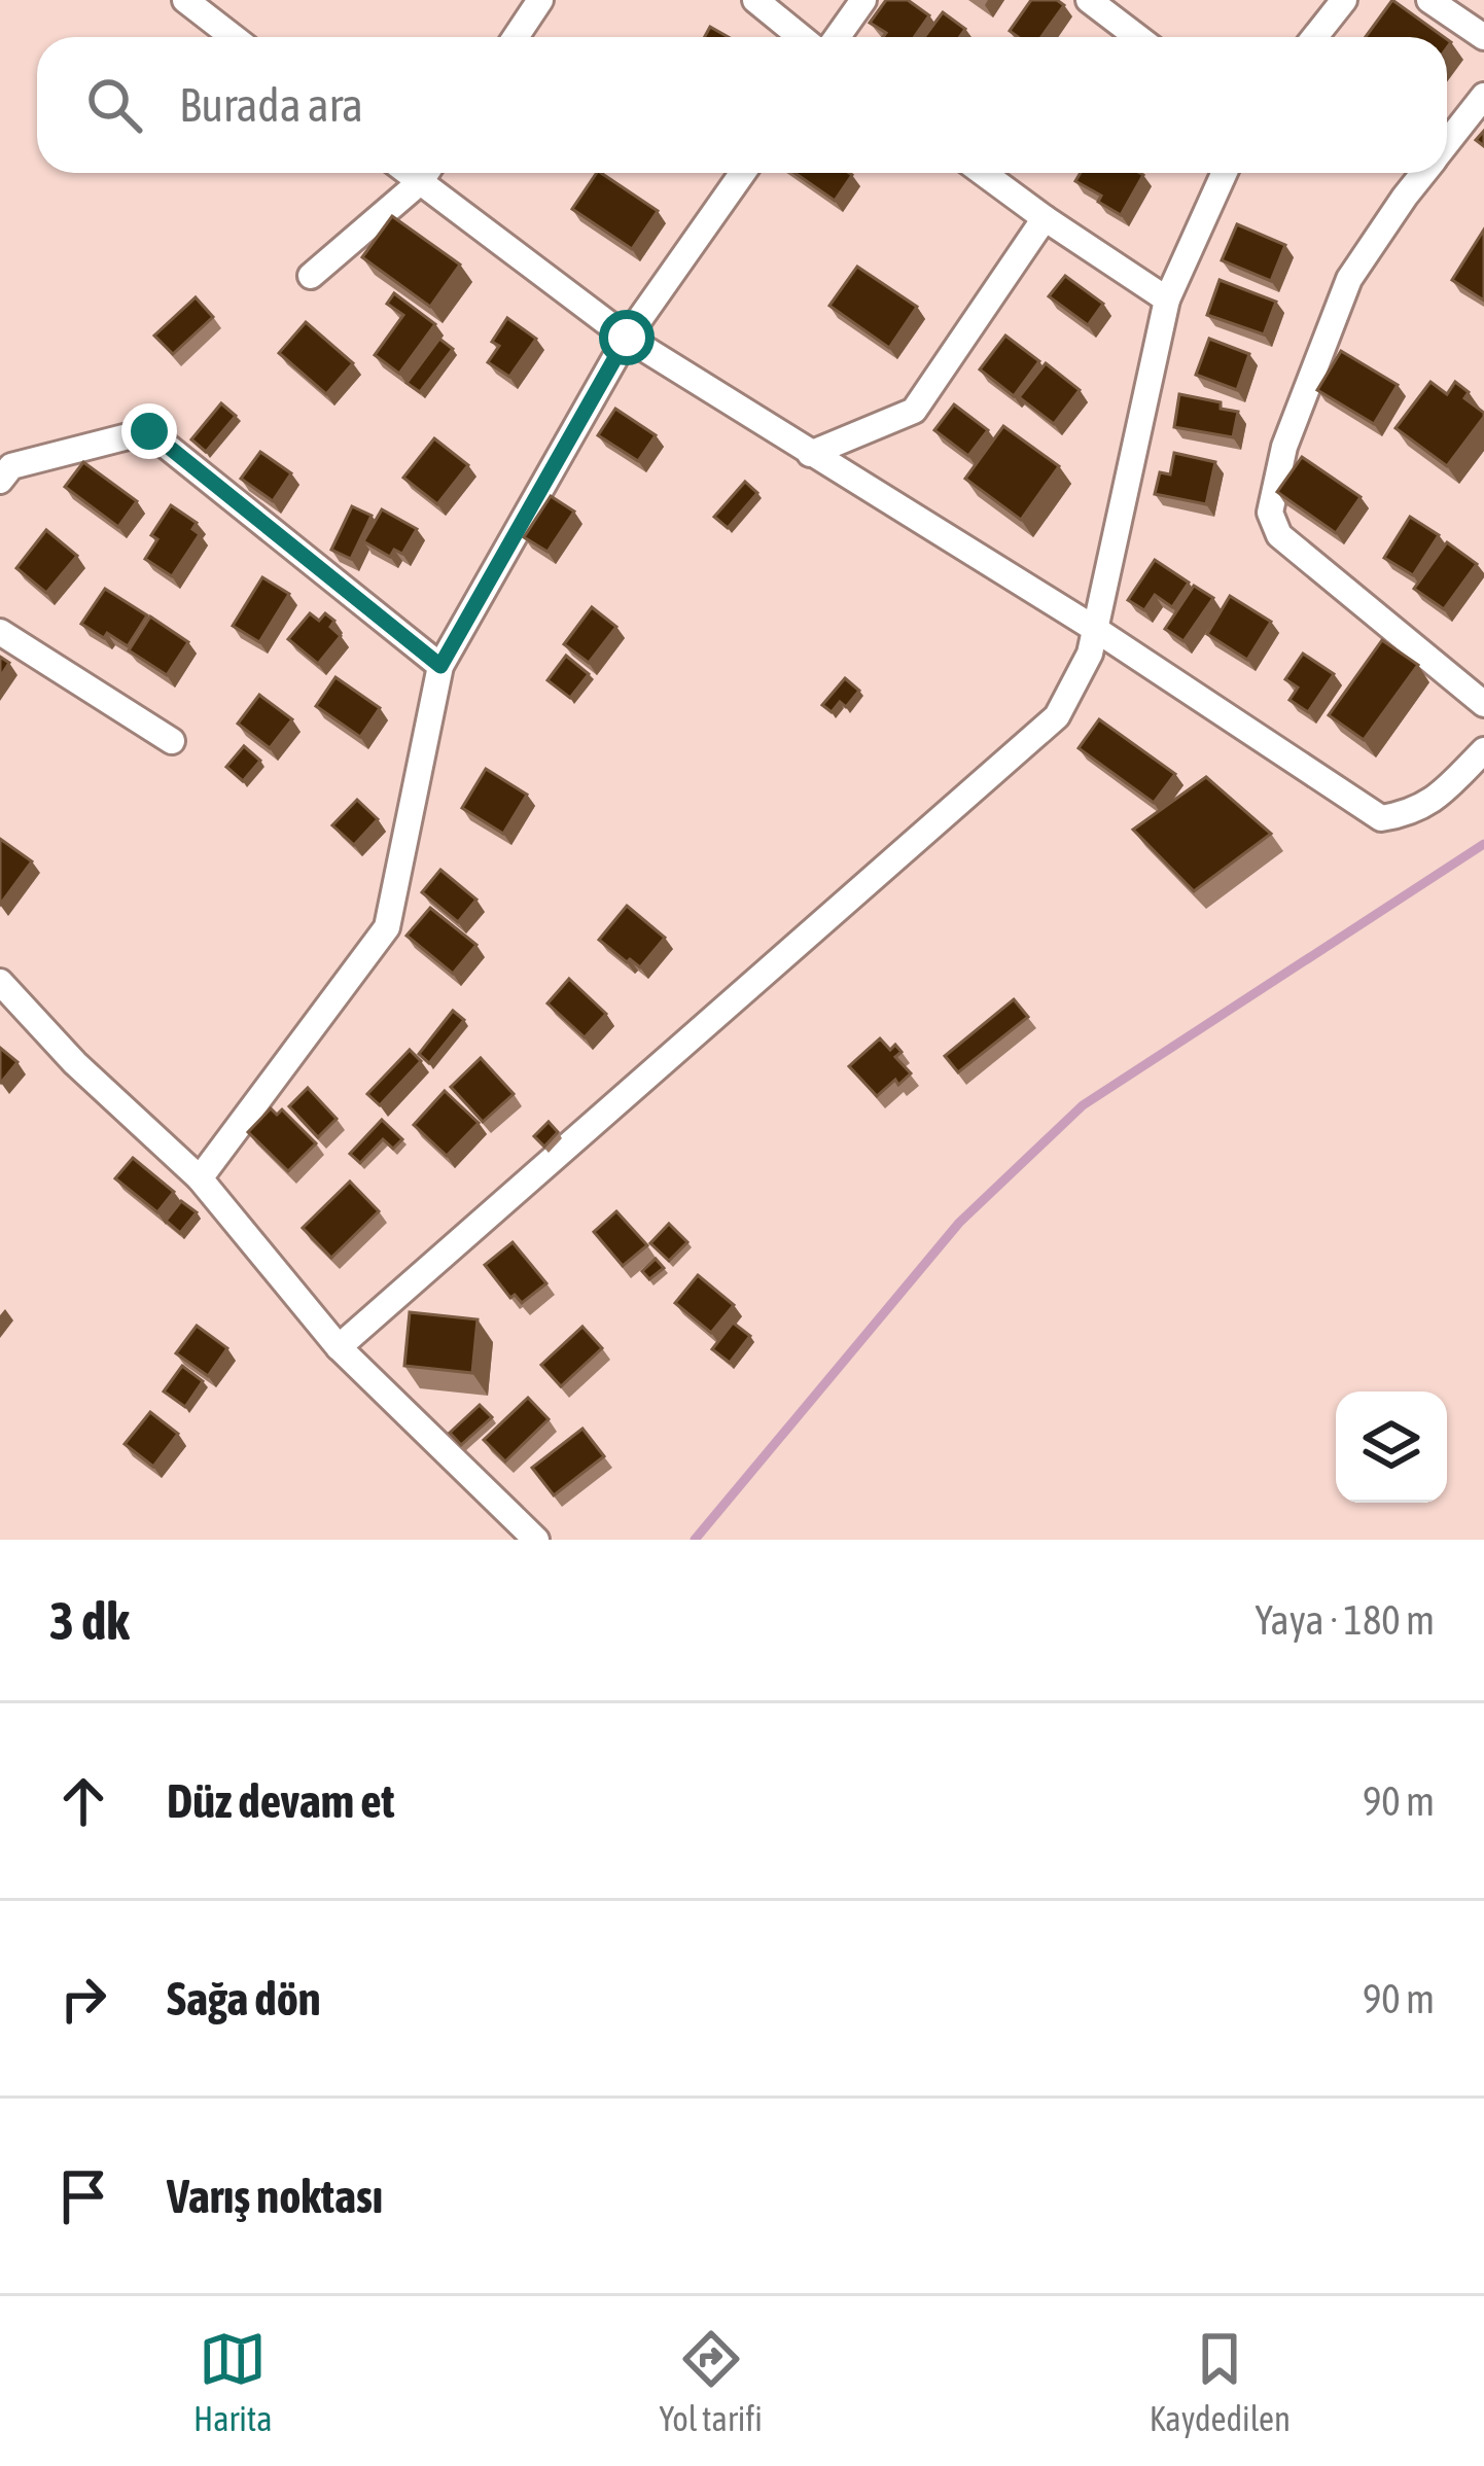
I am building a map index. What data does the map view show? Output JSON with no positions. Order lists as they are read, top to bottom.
{
  "page": {
    "search": "Burada ara",
    "heading": ["3 dk", "Yaya · 180 m"],
    "list": [
      ["Düz devam et", "90 m"],
      ["Sağa dön", "90 m"],
      "Varış noktası"
    ],
    "nav": ["Harita", "Yol tarifi", "Kaydedilen"]
  }
}
